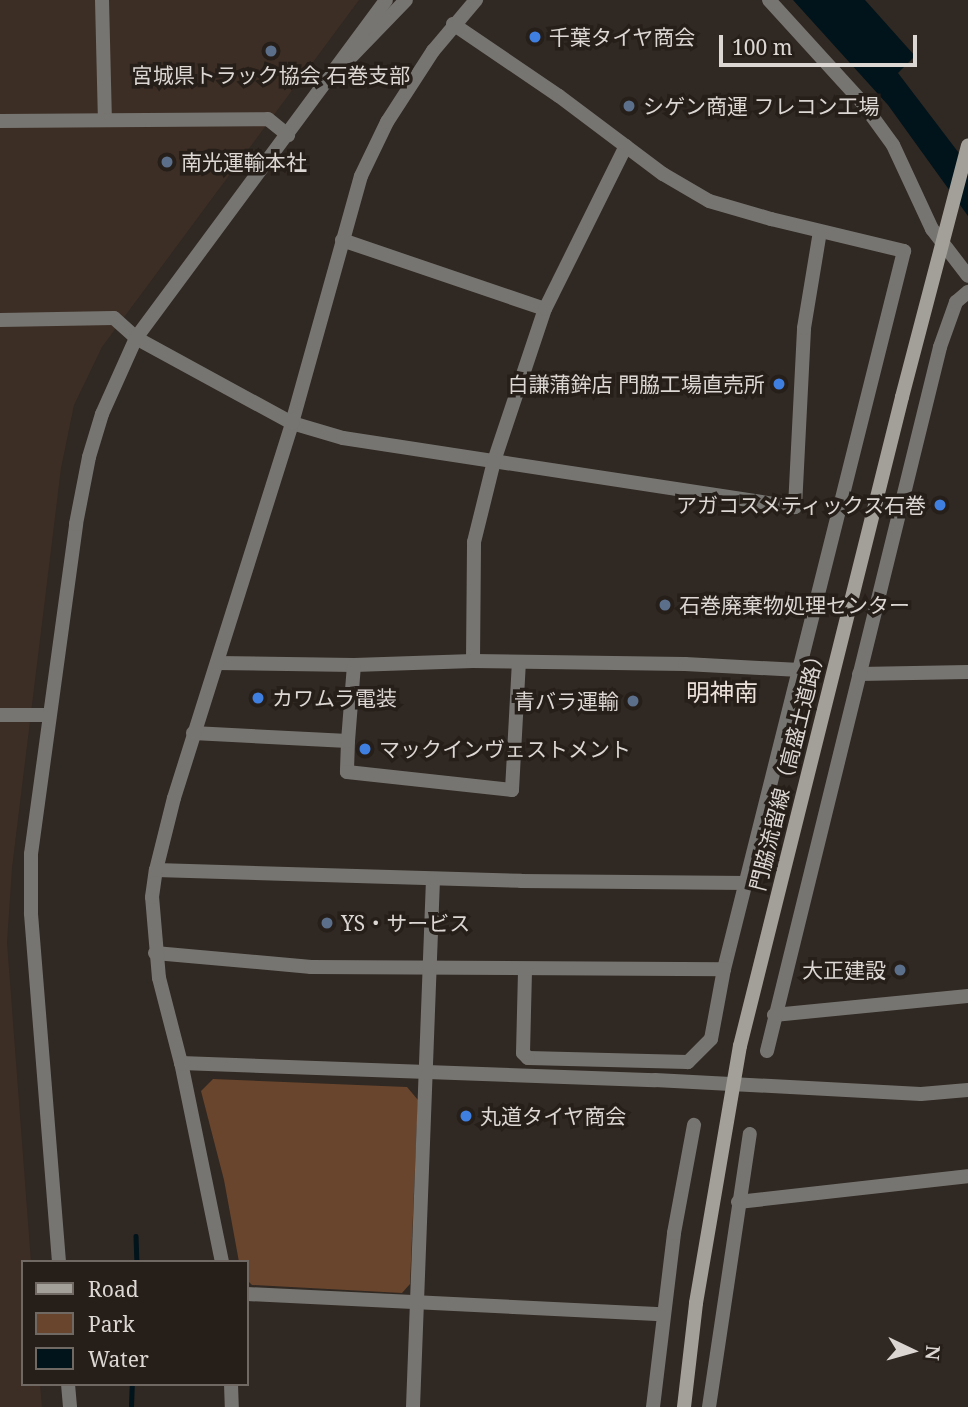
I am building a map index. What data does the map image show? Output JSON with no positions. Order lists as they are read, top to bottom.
{
  "streets": {
    "main road": ["門脇流留線（高盛土道路）"]
  },
  "districts": ["明神南"],
  "places": [
    "千葉タイヤ商会",
    "宮城県トラック協会 石巻支部",
    "シゲン商運 フレコン工場",
    "南光運輸本社",
    "白謙蒲鉾店 門脇工場直売所",
    "アガコスメティックス石巻",
    "石巻廃棄物処理センター",
    "カワムラ電装",
    "青バラ運輸",
    "マックインヴェストメント",
    "YS・サービス",
    "大正建設",
    "丸道タイヤ商会"
  ],
  "legend": ["Road", "Park", "Water"],
  "scale_bar": "100 m",
  "north": "right"
}
